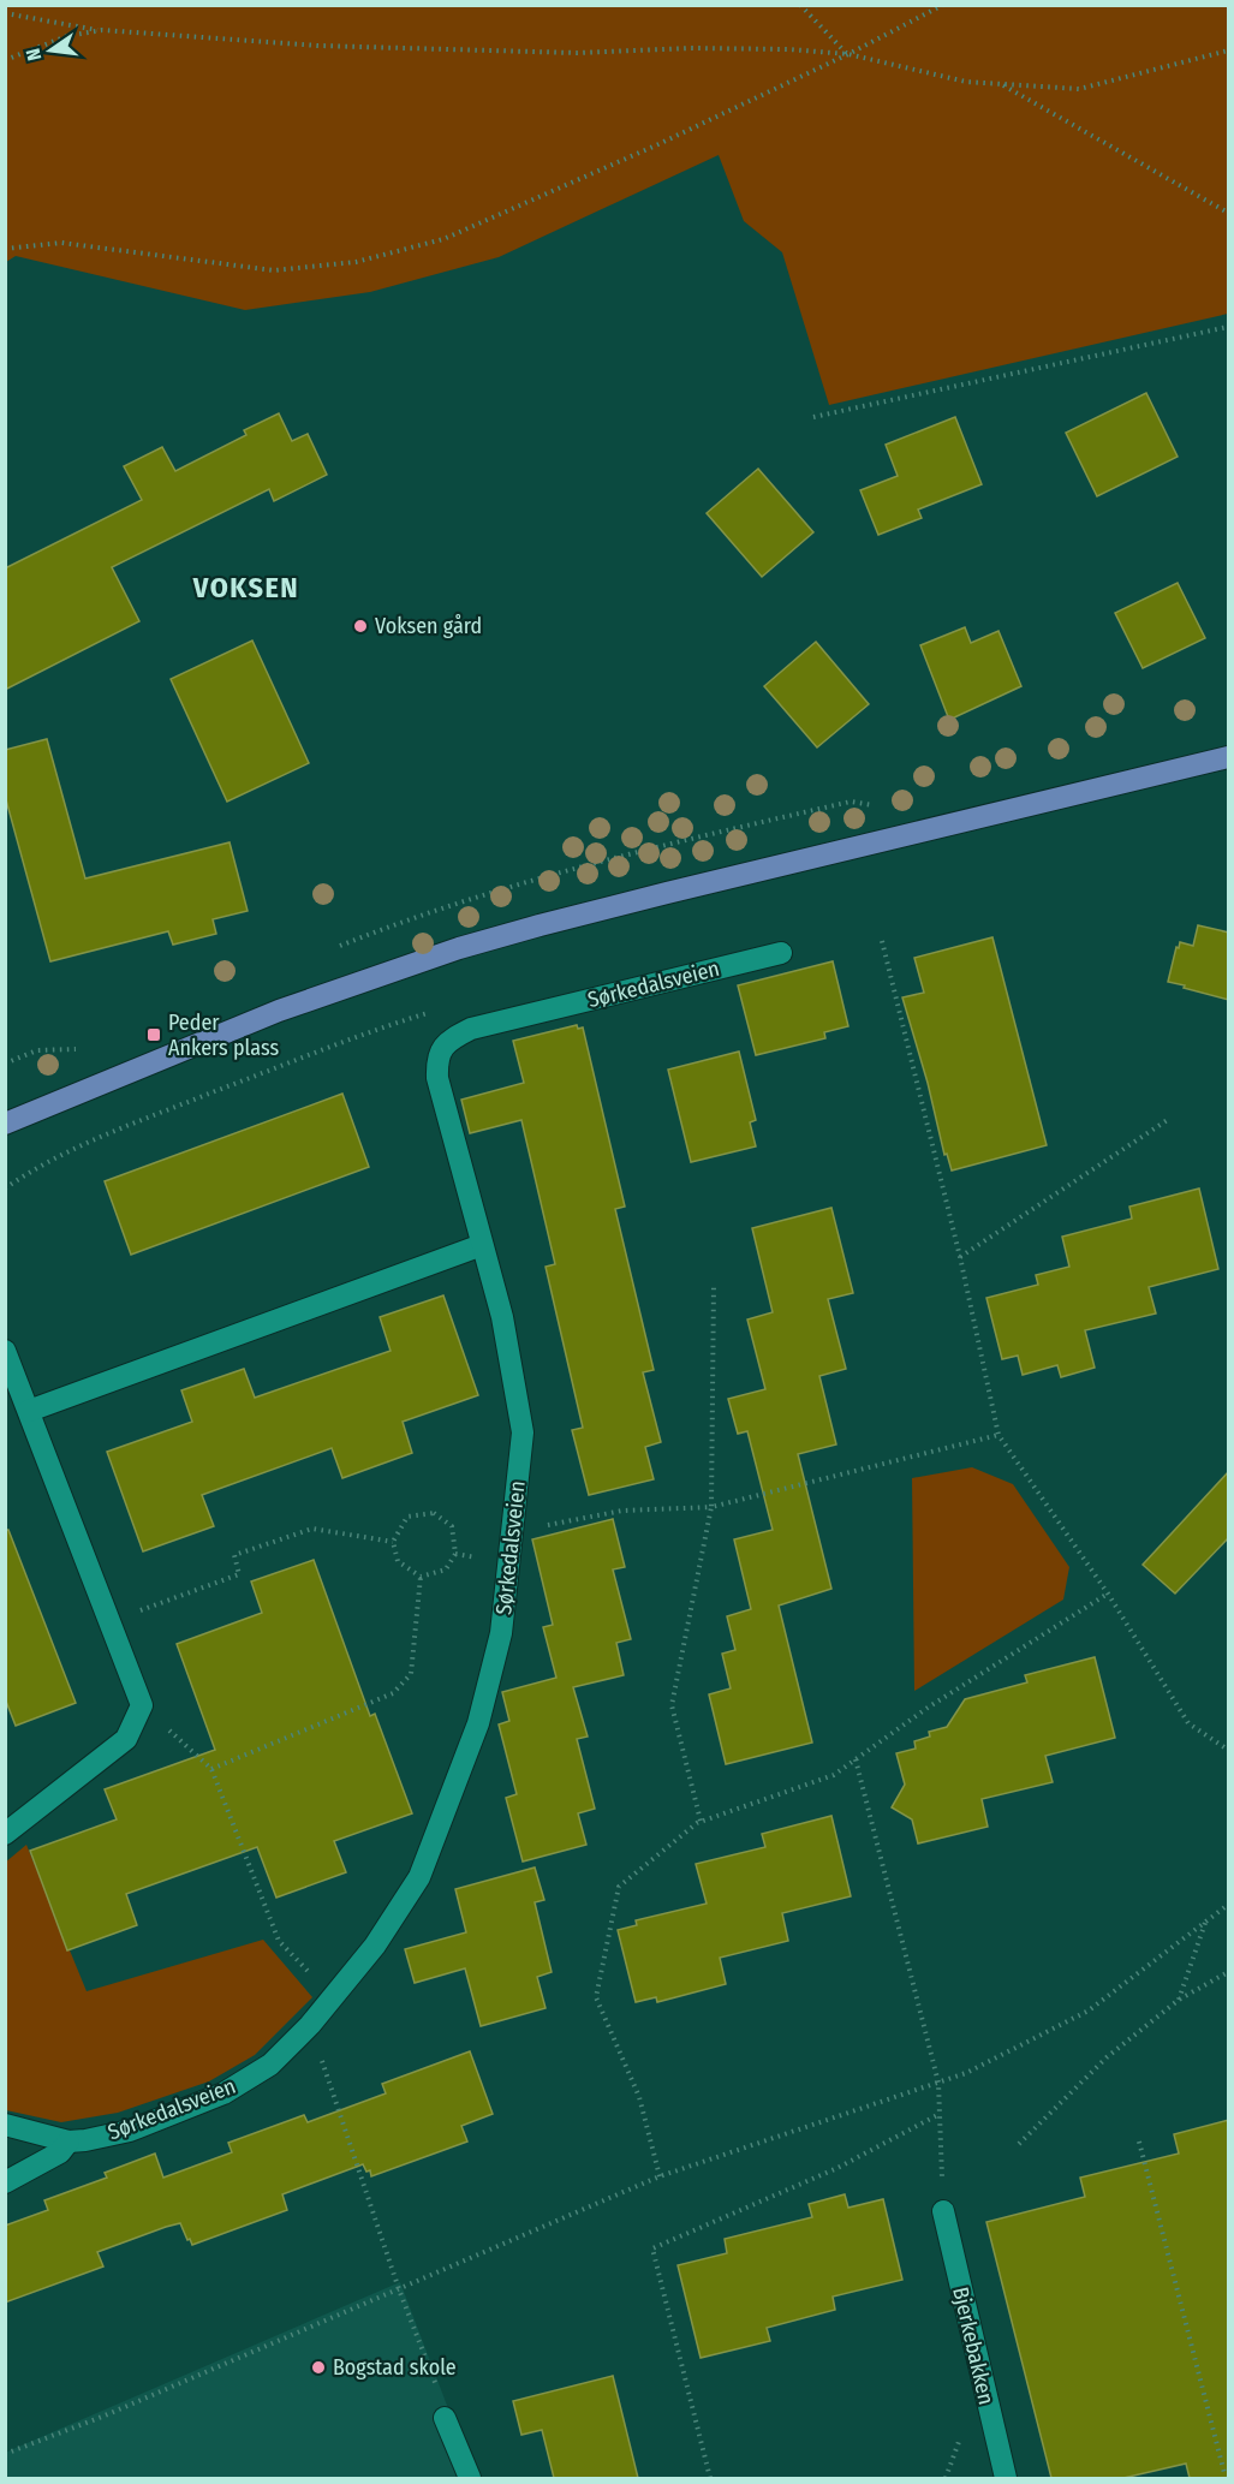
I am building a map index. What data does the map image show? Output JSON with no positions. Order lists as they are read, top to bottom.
{
  "streets": {
    "street": ["Sørkedalsveien", "Bjerkebakken"]
  },
  "districts": ["VOKSEN"],
  "places": {
    "other": ["Voksen gård", "Bogstad skole"],
    "transit": ["Peder Ankers plass"]
  },
  "north": "left"
}
